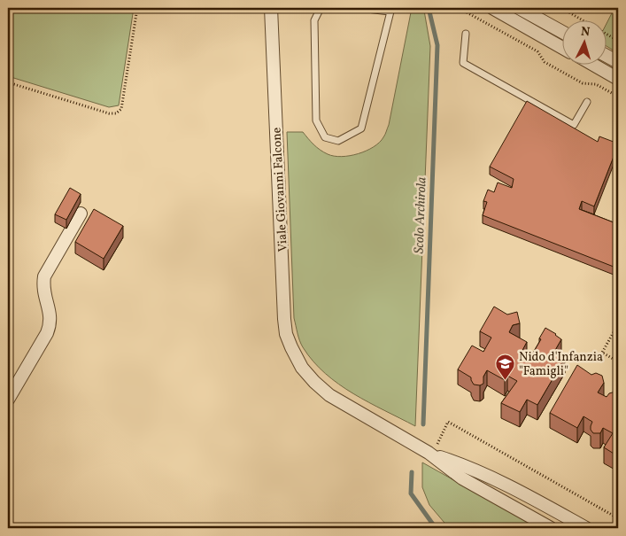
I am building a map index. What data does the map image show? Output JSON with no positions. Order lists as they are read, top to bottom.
{
  "streets": {
    "street": ["Viale Giovanni Falcone"]
  },
  "water": ["Scolo Archirola"],
  "places": {
    "school or university": ["Nido d'Infanzia \"Famigli\""]
  },
  "north": "top"
}
